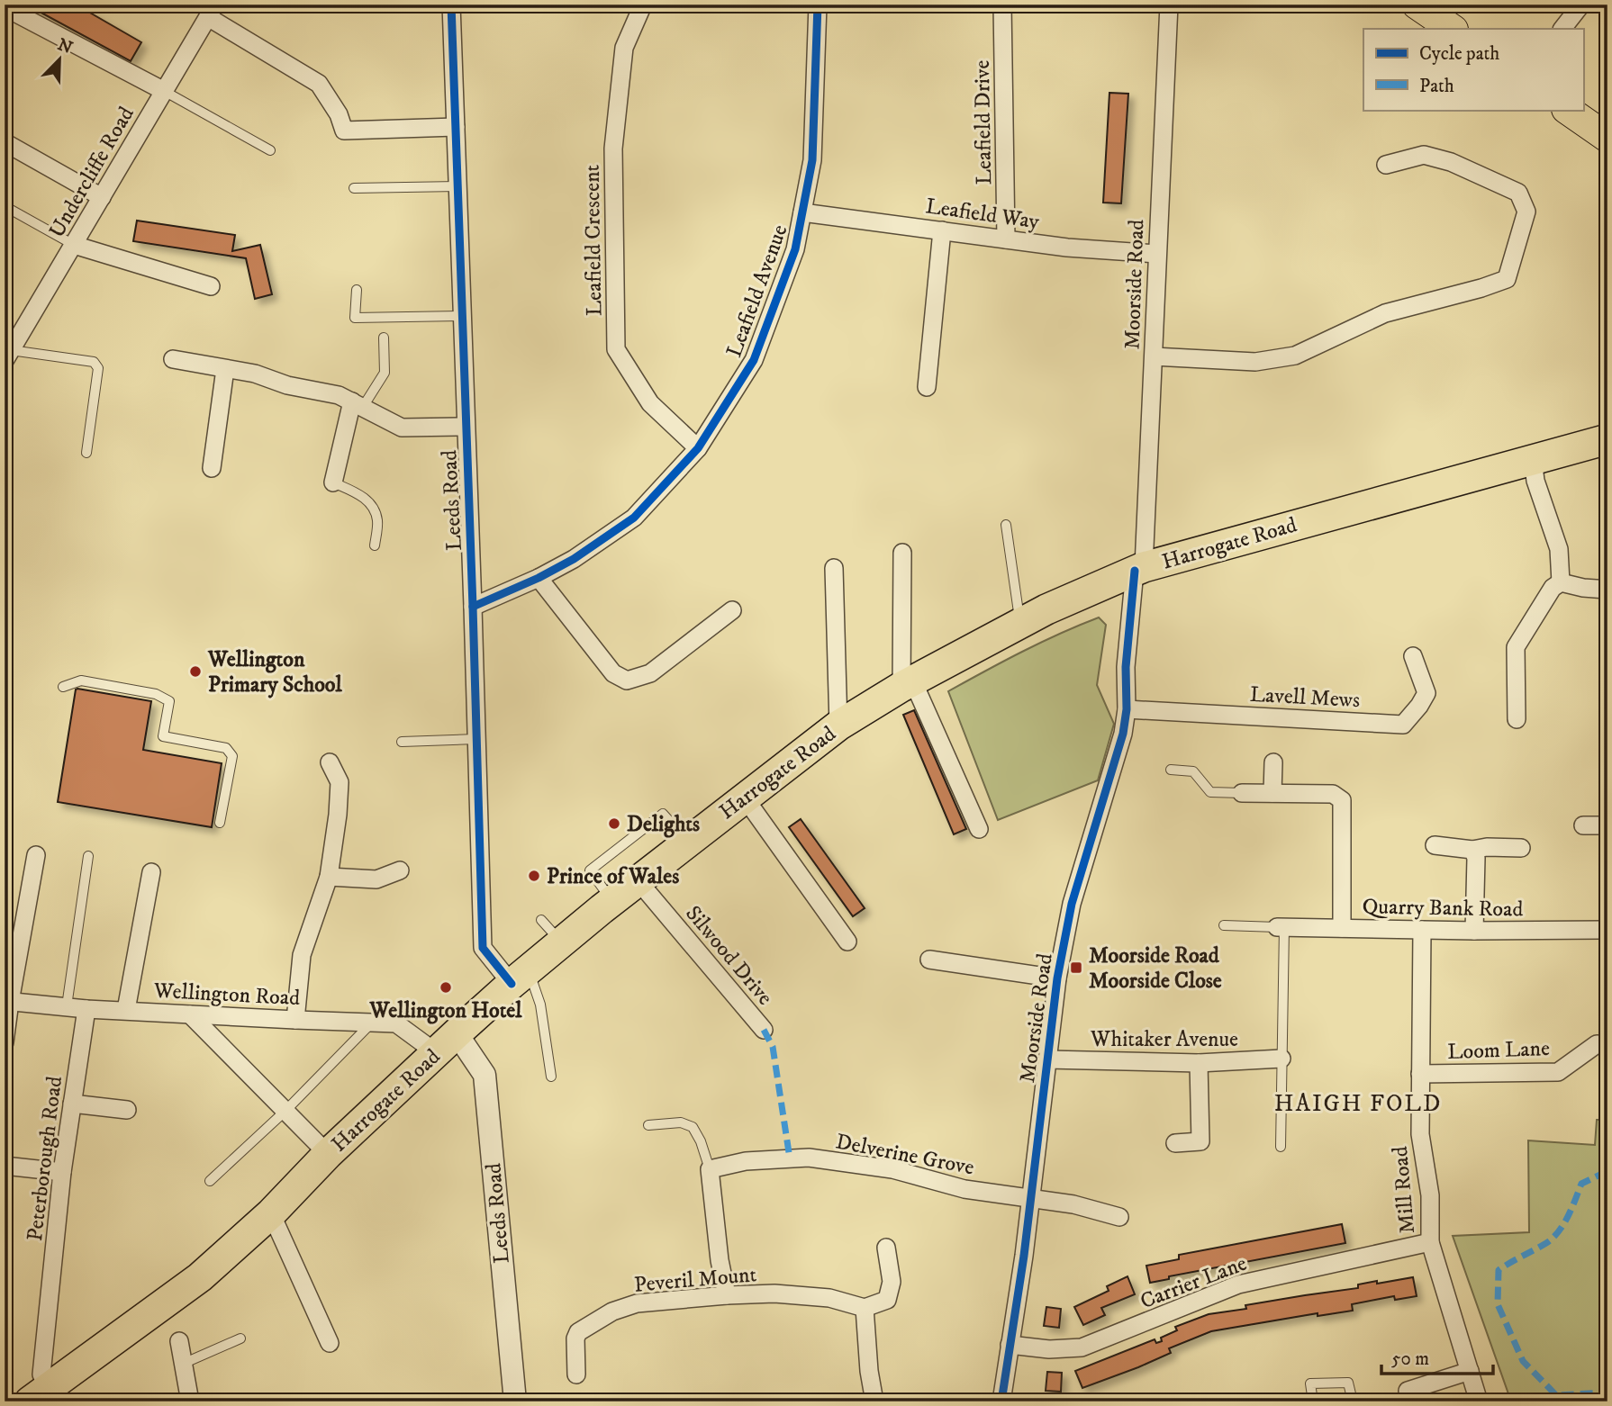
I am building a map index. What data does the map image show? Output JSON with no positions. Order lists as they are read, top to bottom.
{
  "streets": {
    "highway": ["Harrogate Road"],
    "street": [
      "Leafield Drive",
      "Undercliffe Road",
      "Leafield Way",
      "Leafield Crescent",
      "Moorside Road",
      "Leafield Avenue",
      "Leeds Road",
      "Lavell Mews",
      "Quarry Bank Road",
      "Silwood Drive",
      "Wellington Road",
      "Whitaker Avenue",
      "Loom Lane",
      "Delverine Grove",
      "Peterborough Road",
      "Mill Road",
      "Peveril Mount",
      "Carrier Lane"
    ]
  },
  "crossings": [
    ["Leafield Drive", "Leafield Way"],
    ["Leafield Way", "Moorside Road"],
    ["Leafield Way", "Leafield Avenue"],
    ["Leafield Crescent", "Leafield Avenue"],
    ["Moorside Road", "Harrogate Road"],
    ["Moorside Road", "Lavell Mews"],
    ["Moorside Road", "Whitaker Avenue"],
    ["Moorside Road", "Delverine Grove"],
    ["Moorside Road", "Carrier Lane"],
    ["Leafield Avenue", "Leeds Road"],
    ["Leeds Road", "Harrogate Road"],
    ["Leeds Road", "Wellington Road"],
    ["Harrogate Road", "Silwood Drive"],
    ["Harrogate Road", "Wellington Road"],
    ["Harrogate Road", "Peterborough Road"],
    ["Quarry Bank Road", "Mill Road"],
    ["Wellington Road", "Peterborough Road"],
    ["Loom Lane", "Mill Road"],
    ["Mill Road", "Carrier Lane"]
  ],
  "districts": ["HAIGH FOLD"],
  "places": {
    "other": [
      "Wellington Primary School",
      "Delights",
      "Prince of Wales",
      "Wellington Hotel"
    ],
    "transit": ["Moorside Road Moorside Close"]
  },
  "legend": ["Cycle path", "Path"],
  "scale_bar": "50 m",
  "north": "top right"
}
